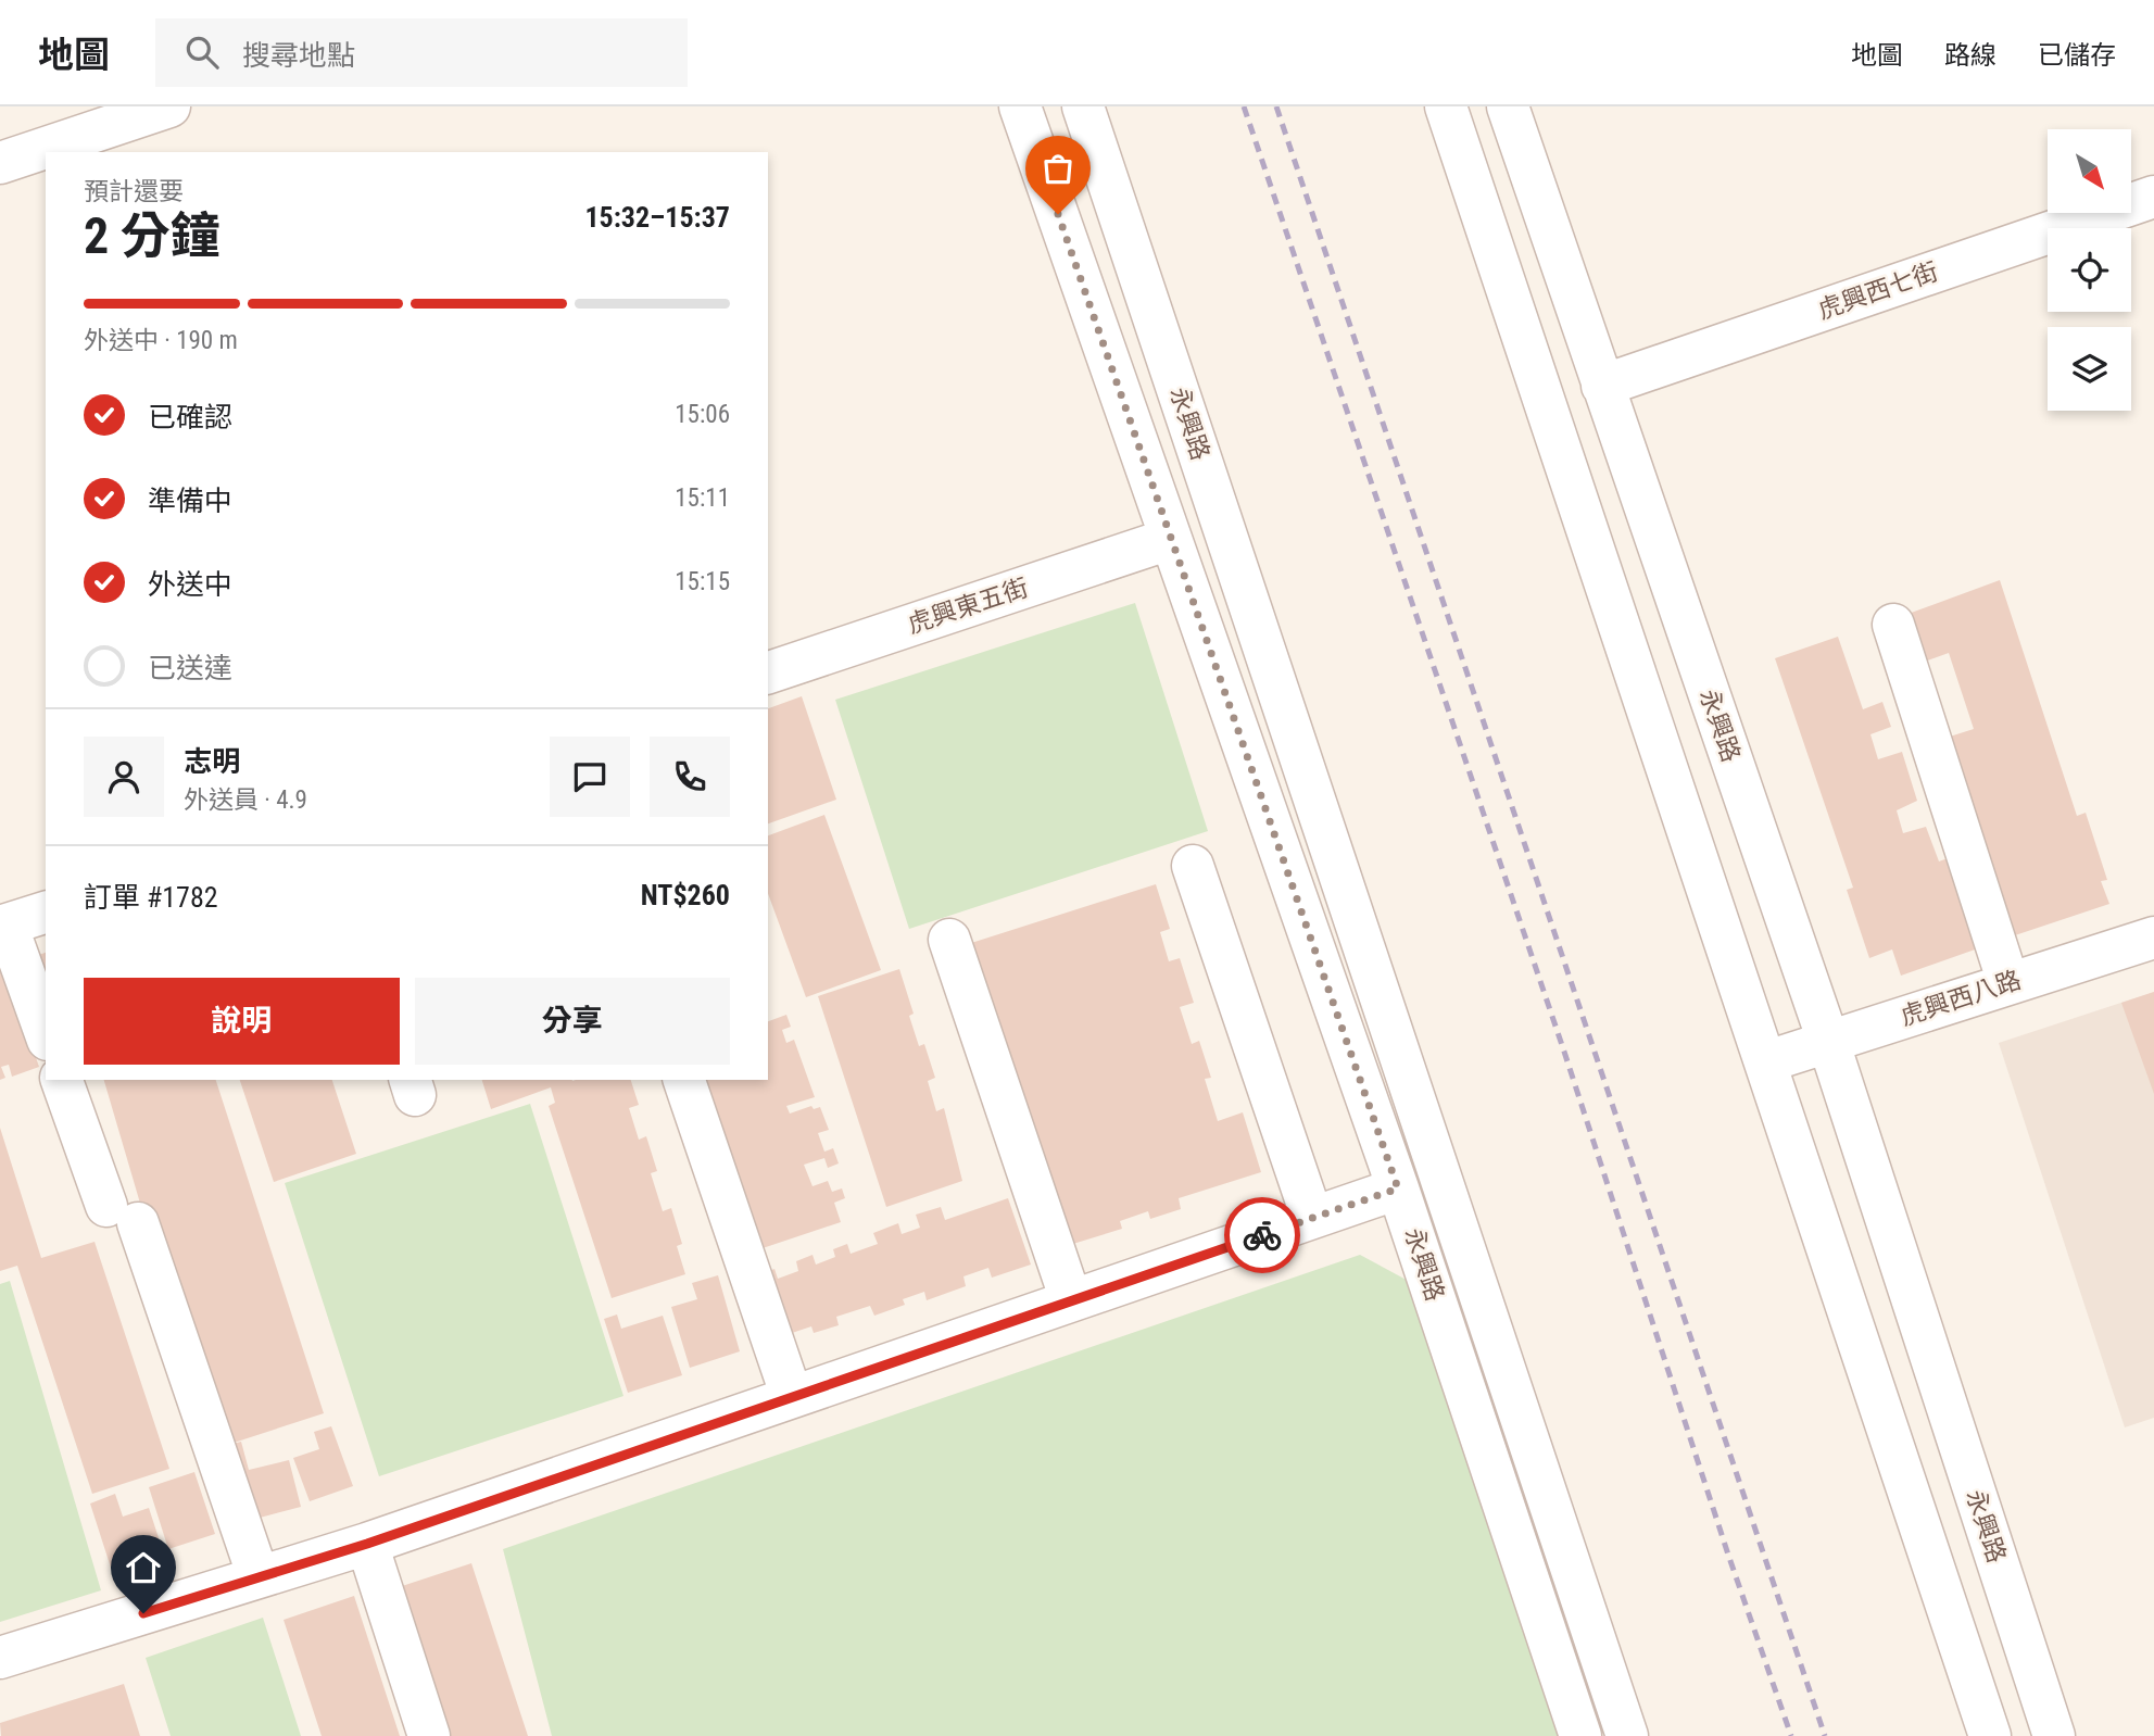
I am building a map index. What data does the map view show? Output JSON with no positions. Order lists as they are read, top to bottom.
{
  "streets": {
    "street": [
      "虎興西七街",
      "永興路",
      "虎興東五街",
      "虎興西八路"
    ]
  },
  "crossings": [
    ["虎興西七街", "永興路"],
    ["永興路", "虎興東五街"],
    ["永興路", "虎興西八路"]
  ],
  "north": "bottom right",
  "page": {
    "header": "地圖",
    "search": "搜尋地點",
    "nav": ["地圖", "路線", "已儲存"],
    "heading": ["2 分鐘", "預計還要", "15:32–15:37"],
    "panel": [
      "志明",
      "外送員 · 4.9",
      "訂單 #1782",
      "NT$260"
    ],
    "bar": "外送中 · 190 m",
    "list": [
      ["已確認", "15:06"],
      ["準備中", "15:11"],
      ["外送中", "15:15"],
      "已送達"
    ],
    "buttons": ["說明", "分享"]
  }
}
